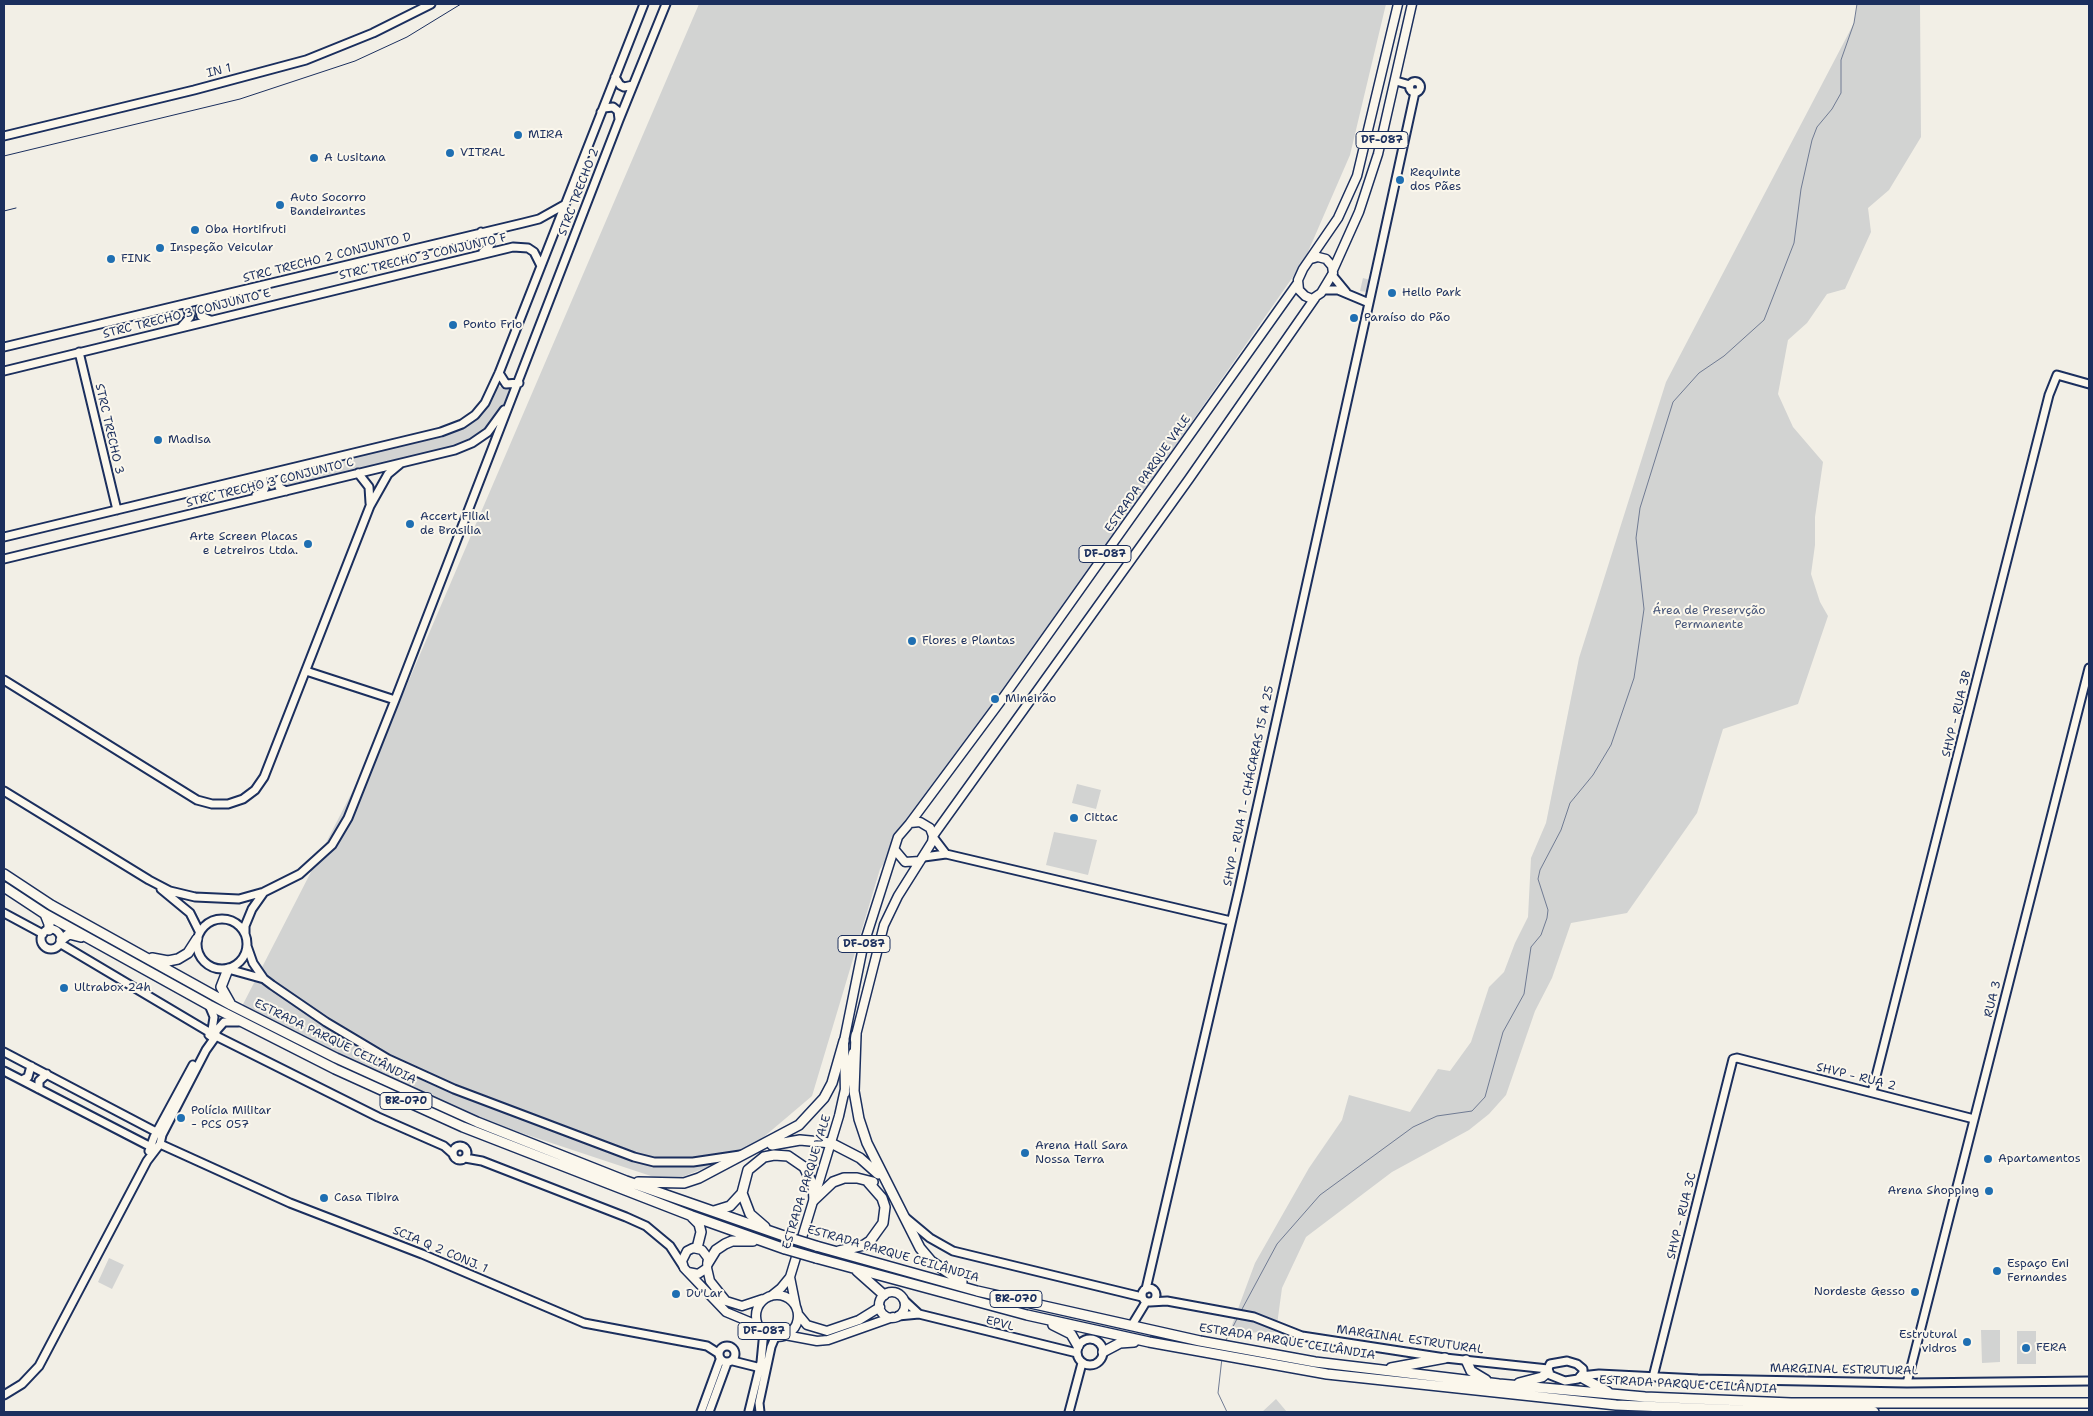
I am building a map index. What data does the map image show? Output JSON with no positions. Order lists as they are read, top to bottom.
{
  "streets": {
    "highway": ["ESTRADA PARQUE CEILÂNDIA", "BR-070"],
    "main road": ["DF-087", "ESTRADA PARQUE VALE", "EPVL"],
    "street": [
      "IN 1",
      "STRC TRECHO 2",
      "STRC TRECHO 3 CONJUNTO F",
      "STRC TRECHO 2 CONJUNTO D",
      "STRC TRECHO 3 CONJUNTO E",
      "STRC TRECHO 3",
      "STRC TRECHO 3 CONJUNTO C",
      "SHVP - RUA 3B",
      "SHVP - RUA 1 - CHÁCARAS 15 A 25",
      "RUA 3",
      "SHVP - RUA 2",
      "SHVP - RUA 3C",
      "SCIA Q 2 CONJ. 1",
      "MARGINAL ESTRUTURAL"
    ]
  },
  "crossings": [
    ["DF-087", "ESTRADA PARQUE VALE"],
    ["DF-087", "SHVP - RUA 1 - CHÁCARAS 15 A 25"],
    ["DF-087", "EPVL"],
    ["STRC TRECHO 2", "STRC TRECHO 3 CONJUNTO F"],
    ["STRC TRECHO 2", "STRC TRECHO 2 CONJUNTO D"],
    ["STRC TRECHO 2", "STRC TRECHO 3 CONJUNTO C"],
    ["STRC TRECHO 3 CONJUNTO F", "STRC TRECHO 3 CONJUNTO E"],
    ["STRC TRECHO 3 CONJUNTO F", "STRC TRECHO 3 CONJUNTO C"],
    ["STRC TRECHO 3 CONJUNTO E", "STRC TRECHO 3"],
    ["STRC TRECHO 3", "STRC TRECHO 3 CONJUNTO C"],
    ["ESTRADA PARQUE VALE", "EPVL"],
    ["SHVP - RUA 3B", "SHVP - RUA 2"],
    ["RUA 3", "SHVP - RUA 2"],
    ["RUA 3", "MARGINAL ESTRUTURAL"],
    ["SHVP - RUA 2", "SHVP - RUA 3C"],
    ["SHVP - RUA 3C", "MARGINAL ESTRUTURAL"]
  ],
  "parks": ["Área de Preservção Permanente"],
  "places": [
    "MIRA",
    "VITRAL",
    "A Lusitana",
    "Requinte dos Pães",
    "Auto Socorro Bandeirantes",
    "Oba Hortifruti",
    "Inspeção Veicular",
    "FINK",
    "Hello Park",
    "Paraíso do Pão",
    "Ponto Frio",
    "Madisa",
    "Accert Filial de Brasilia",
    "Arte Screen Placas e Letreiros Ltda.",
    "Flores e Plantas",
    "Mineirão",
    "Cittac",
    "Ultrabox 24h",
    "Polícia Militar - PCS 057",
    "Arena Hall Sara Nossa Terra",
    "Apartamentos",
    "Arena Shopping",
    "Casa Tibira",
    "Espaço Eni Fernandes",
    "Nordeste Gesso",
    "Du'Lar",
    "Estrutural vidros",
    "FERA"
  ]
}
